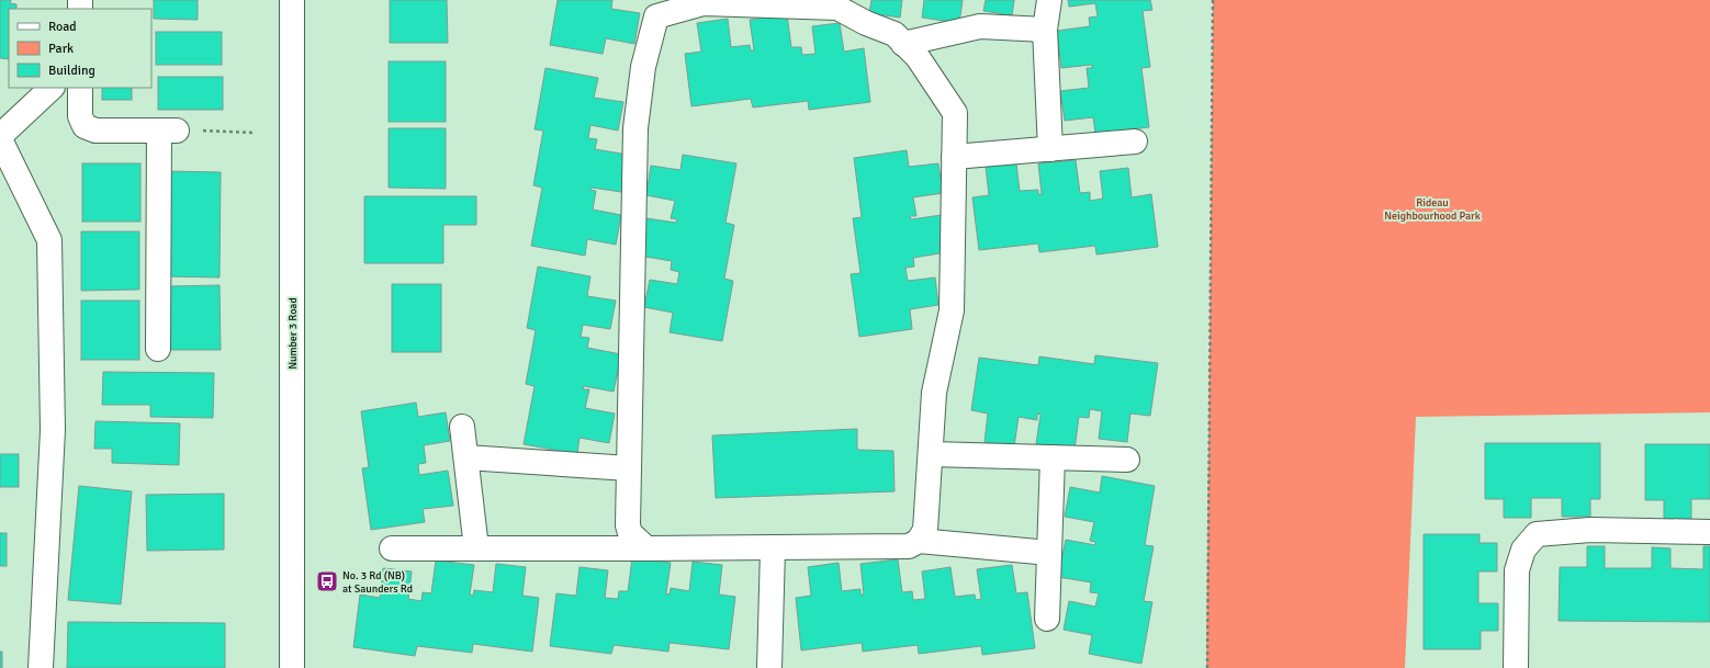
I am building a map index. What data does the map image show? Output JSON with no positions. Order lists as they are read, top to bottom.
{
  "streets": {
    "main road": ["Number 3 Road"]
  },
  "parks": ["Rideau Neighbourhood Park"],
  "places": {
    "bus stop": ["No. 3 Rd (NB) at Saunders Rd"]
  },
  "legend": ["Road", "Park", "Building"]
}
